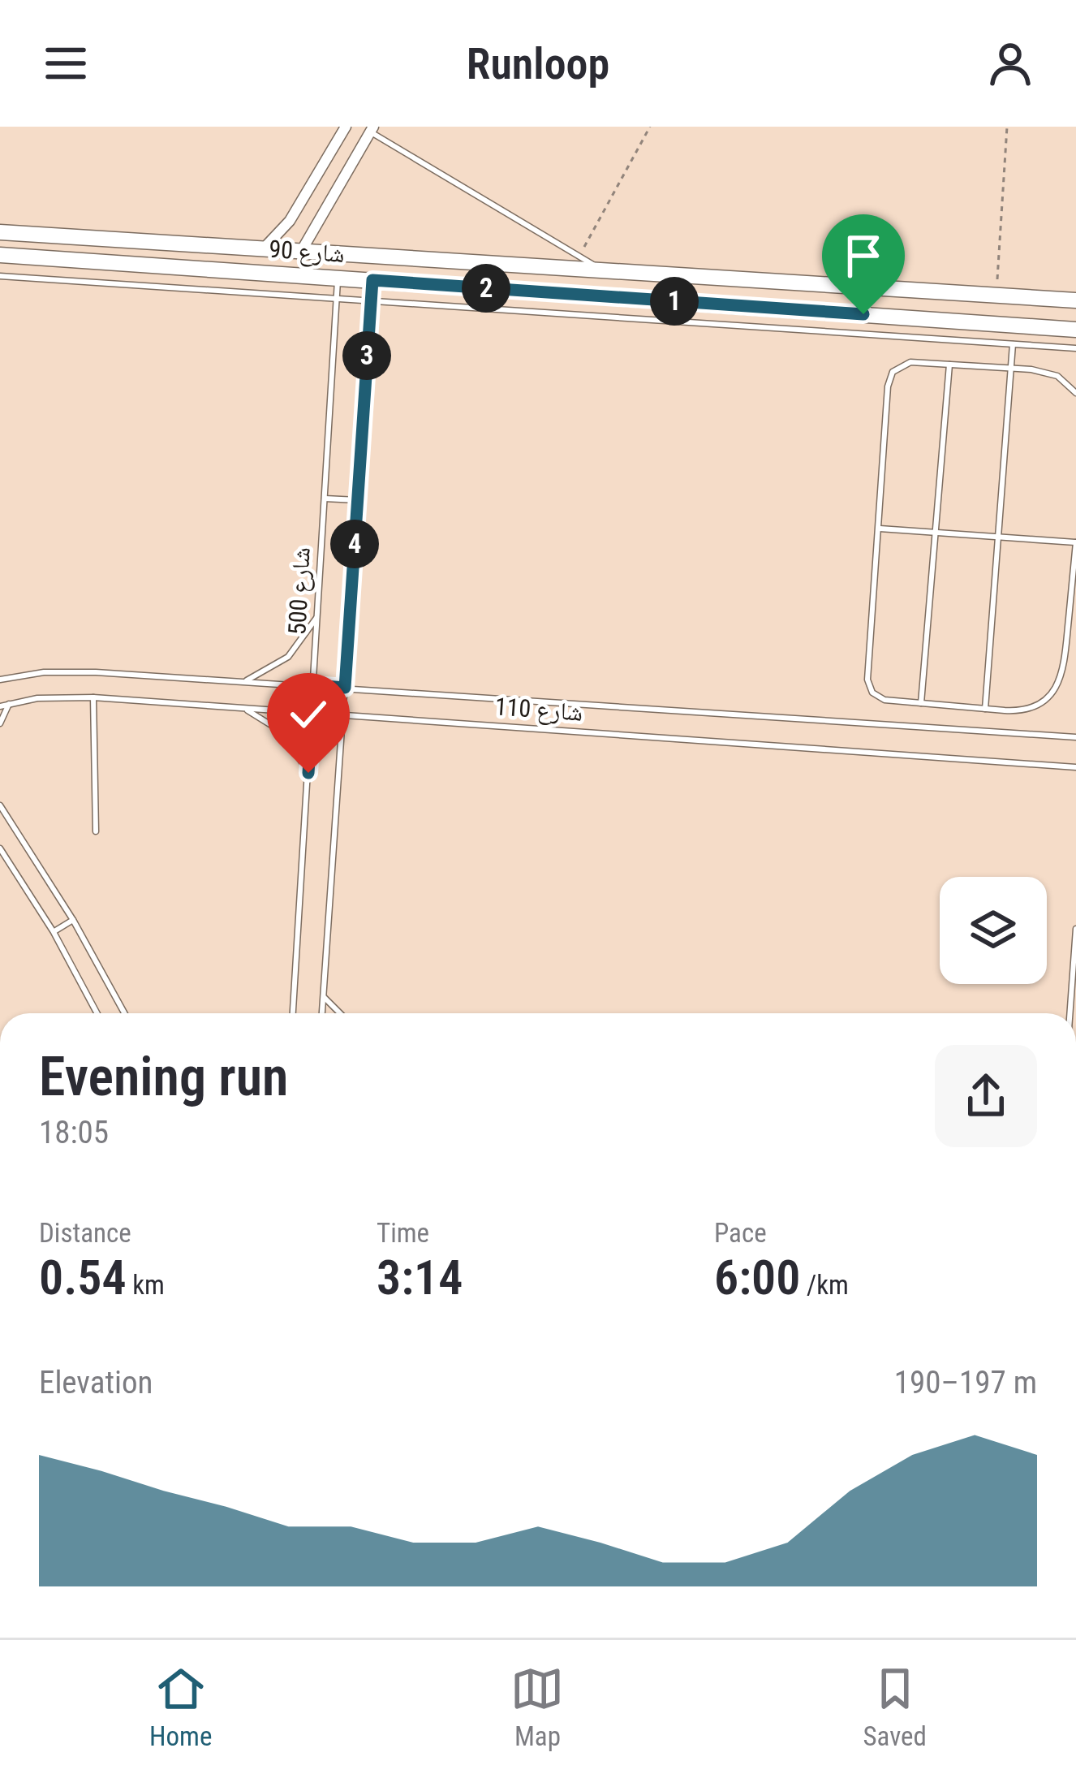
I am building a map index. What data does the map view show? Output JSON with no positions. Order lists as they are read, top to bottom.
{
  "streets": {
    "street": ["شارع 90"],
    "lane": ["شارع 500", "شارع 110"]
  },
  "crossings": [
    ["شارع 90", "شارع 500"],
    ["شارع 500", "شارع 110"]
  ],
  "page": {
    "header": "Runloop",
    "pins": [
      "2",
      "1",
      "3",
      "4"
    ],
    "heading": ["Evening run", "18:05"],
    "stats": [
      ["Distance", "0.54 km"],
      ["Time", "3:14"],
      ["Pace", "6:00 /km"]
    ],
    "chart": ["Elevation", "190–197 m"],
    "tabs": ["Home", "Map", "Saved"]
  }
}
